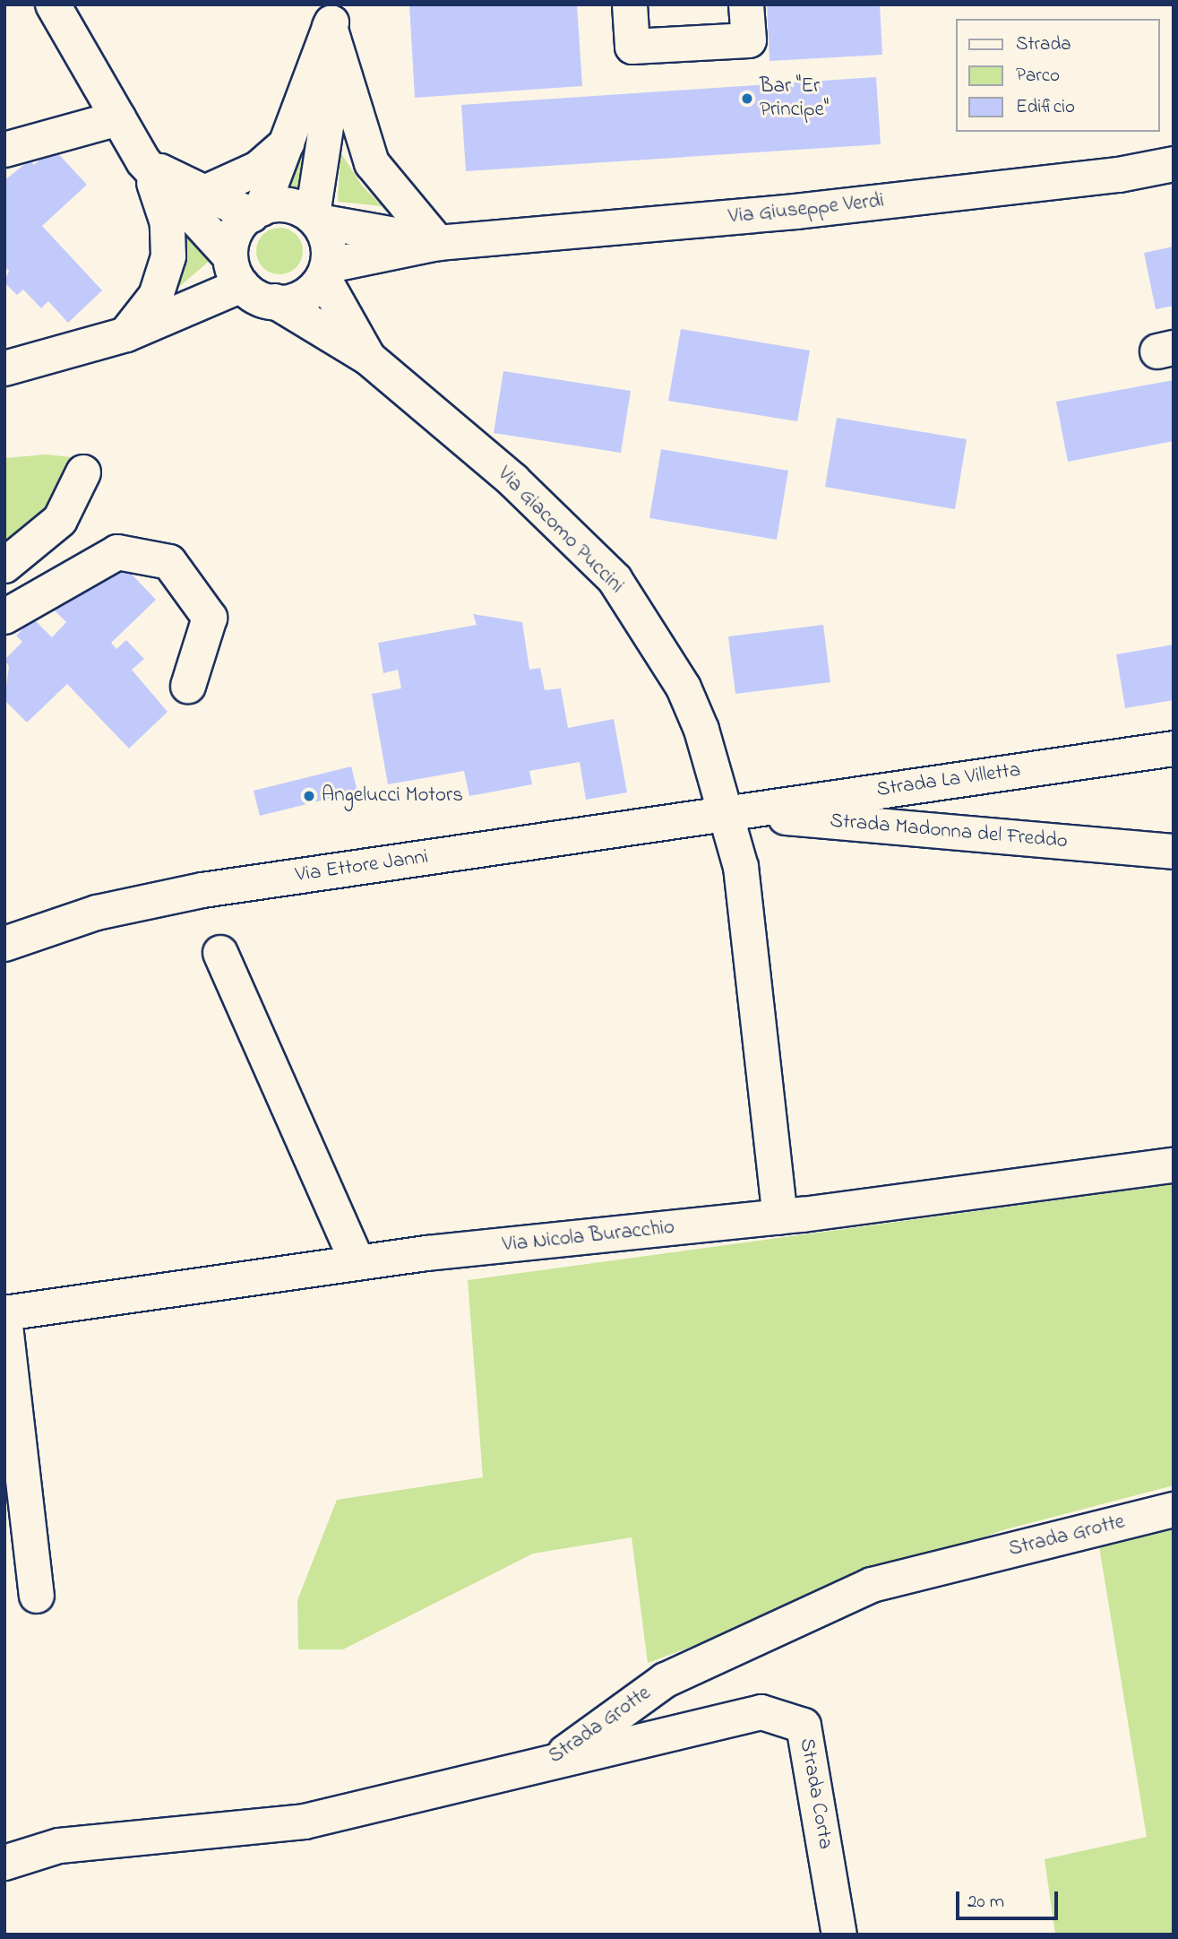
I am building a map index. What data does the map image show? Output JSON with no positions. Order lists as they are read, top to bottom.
{
  "streets": {
    "street": [
      "Via Giuseppe Verdi",
      "Via Giacomo Puccini",
      "Strada La Villetta",
      "Strada Madonna del Freddo",
      "Via Ettore Janni",
      "Via Nicola Buracchio",
      "Strada Grotte",
      "Strada Corta"
    ]
  },
  "crossings": [
    ["Via Giuseppe Verdi", "Via Giacomo Puccini"],
    ["Via Giacomo Puccini", "Strada La Villetta"],
    ["Via Giacomo Puccini", "Strada Madonna del Freddo"],
    ["Via Giacomo Puccini", "Via Ettore Janni"],
    ["Via Giacomo Puccini", "Via Nicola Buracchio"],
    ["Strada La Villetta", "Strada Madonna del Freddo"],
    ["Strada La Villetta", "Via Ettore Janni"],
    ["Strada Madonna del Freddo", "Via Ettore Janni"],
    ["Strada Grotte", "Strada Corta"]
  ],
  "places": ["Bar \"Er Principe\"", "Angelucci Motors"],
  "legend": ["Strada", "Parco", "Edificio"],
  "scale_bar": "20 m"
}
